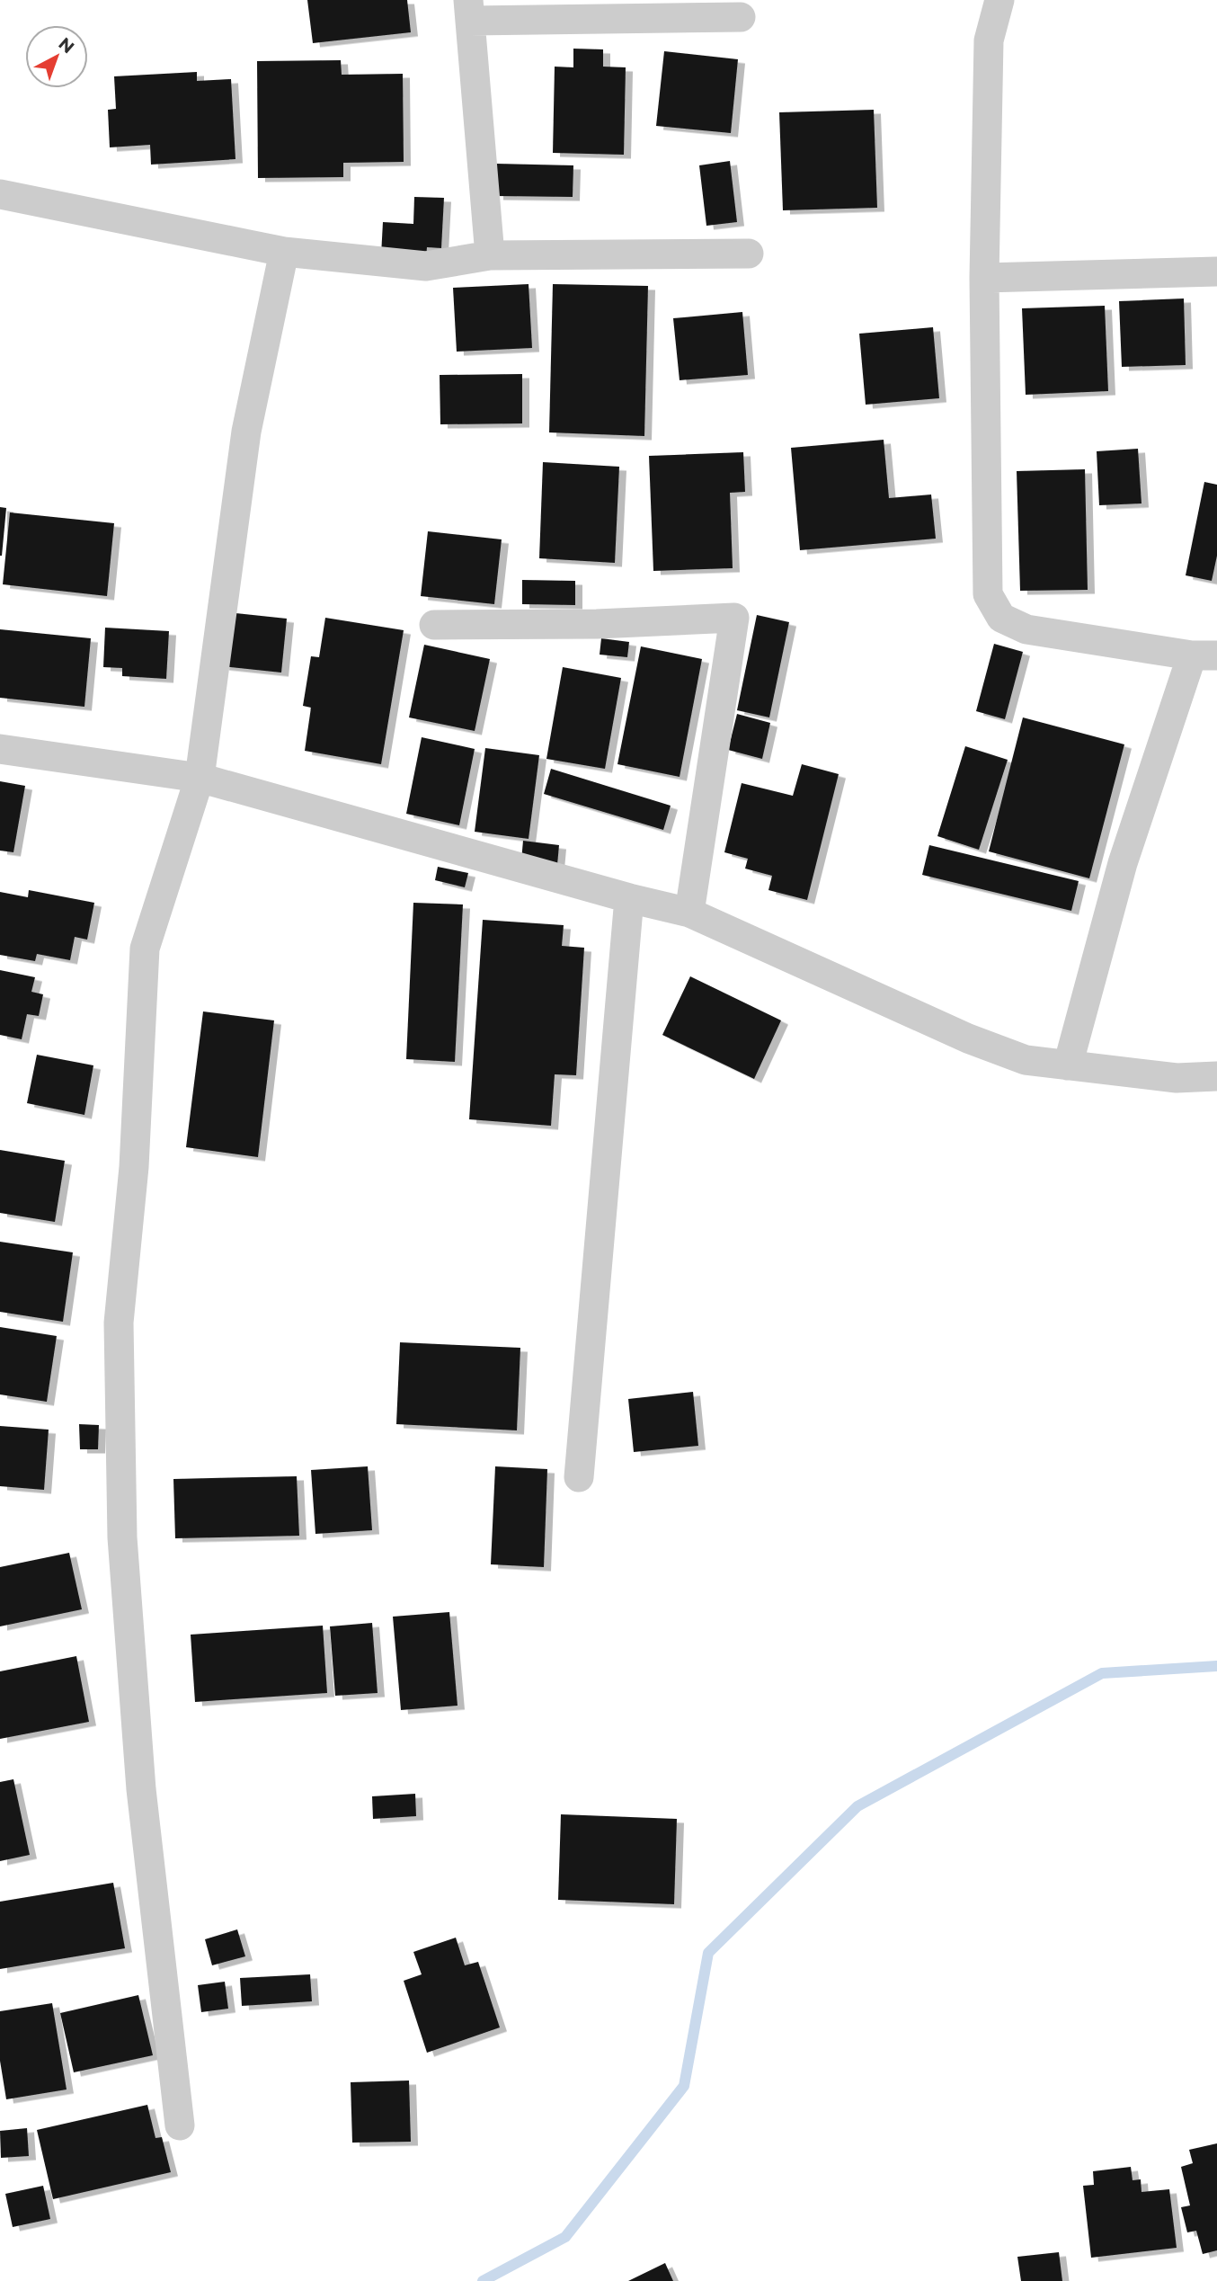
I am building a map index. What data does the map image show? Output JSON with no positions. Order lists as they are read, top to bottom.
{
  "north": "top right"
}
